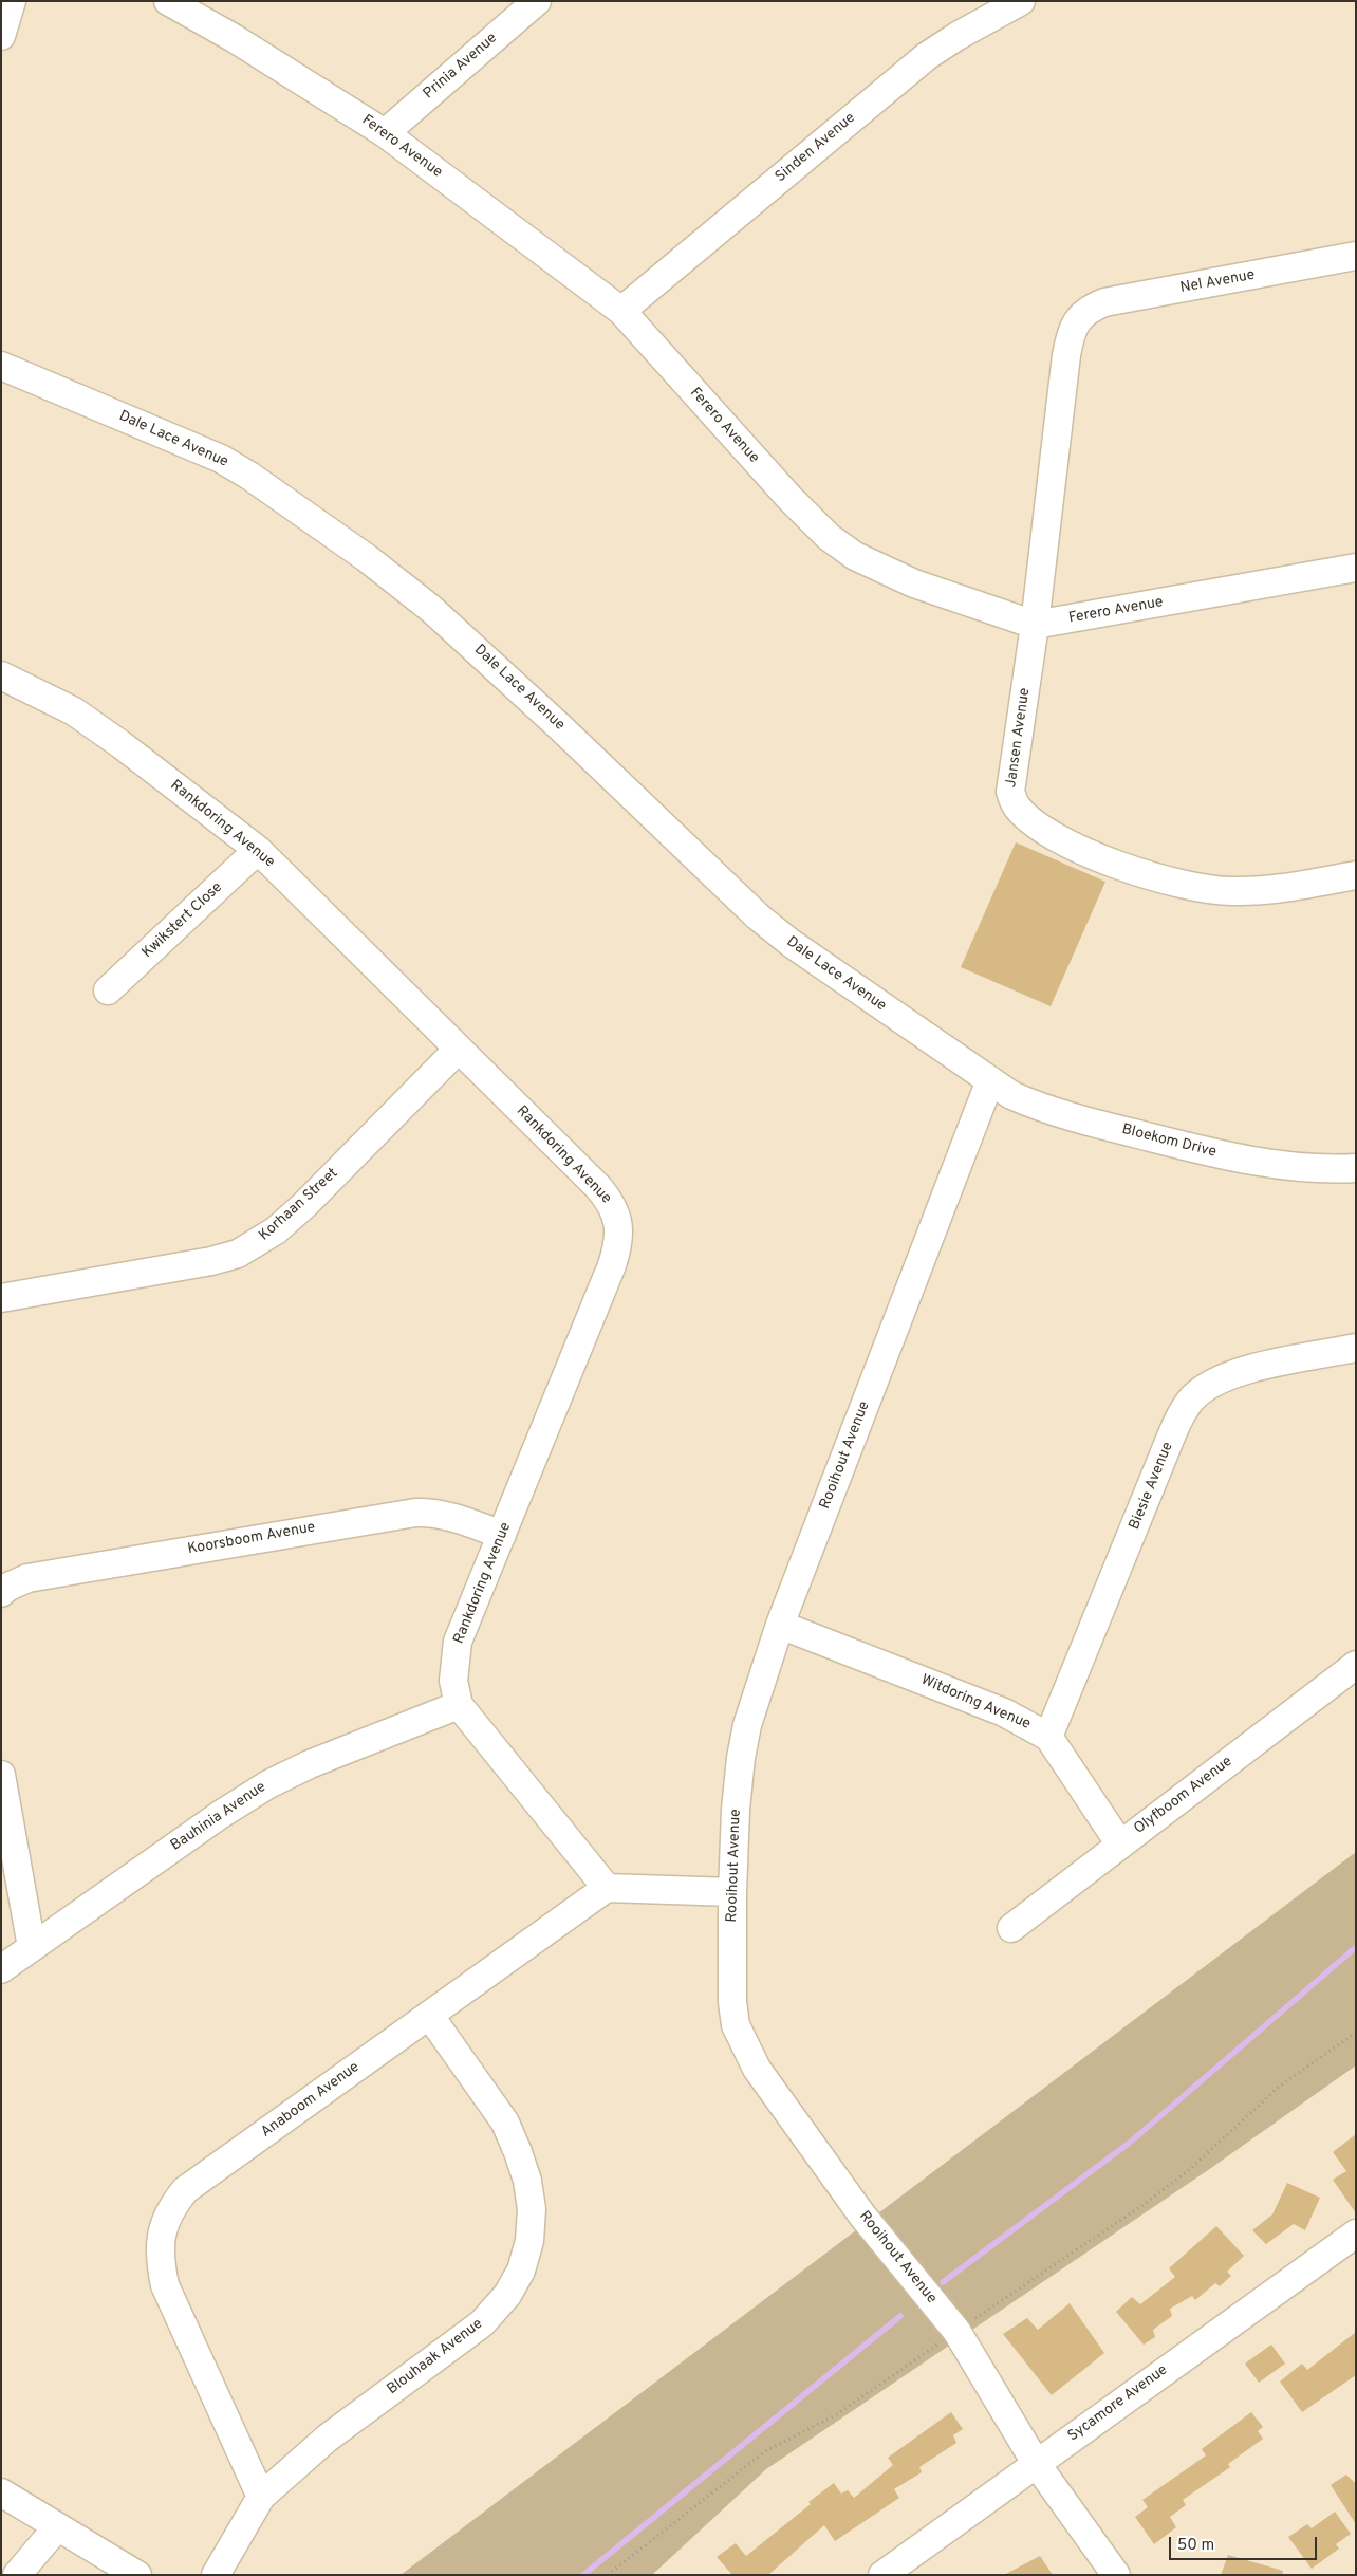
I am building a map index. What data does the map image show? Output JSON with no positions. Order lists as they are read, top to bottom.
{
  "streets": {
    "street": [
      "Prinia Avenue",
      "Ferero Avenue",
      "Sinden Avenue",
      "Nel Avenue",
      "Dale Lace Avenue",
      "Jansen Avenue",
      "Rankdoring Avenue",
      "Kwikstert Close",
      "Bloekom Drive",
      "Korhaan Street",
      "Rooihout Avenue",
      "Biesie Avenue",
      "Koorsboom Avenue",
      "Witdoring Avenue",
      "Olyfboom Avenue",
      "Bauhinia Avenue",
      "Anaboom Avenue",
      "Blouhaak Avenue",
      "Sycamore Avenue"
    ]
  },
  "crossings": [
    ["Prinia Avenue", "Ferero Avenue"],
    ["Ferero Avenue", "Sinden Avenue"],
    ["Ferero Avenue", "Jansen Avenue"],
    ["Nel Avenue", "Jansen Avenue"],
    ["Dale Lace Avenue", "Bloekom Drive"],
    ["Dale Lace Avenue", "Rooihout Avenue"],
    ["Rankdoring Avenue", "Kwikstert Close"],
    ["Rankdoring Avenue", "Korhaan Street"],
    ["Rankdoring Avenue", "Koorsboom Avenue"],
    ["Rankdoring Avenue", "Bauhinia Avenue"],
    ["Rankdoring Avenue", "Anaboom Avenue"],
    ["Bloekom Drive", "Rooihout Avenue"],
    ["Rooihout Avenue", "Witdoring Avenue"],
    ["Rooihout Avenue", "Sycamore Avenue"],
    ["Biesie Avenue", "Witdoring Avenue"],
    ["Witdoring Avenue", "Olyfboom Avenue"],
    ["Anaboom Avenue", "Blouhaak Avenue"]
  ],
  "scale_bar": "50 m"
}
